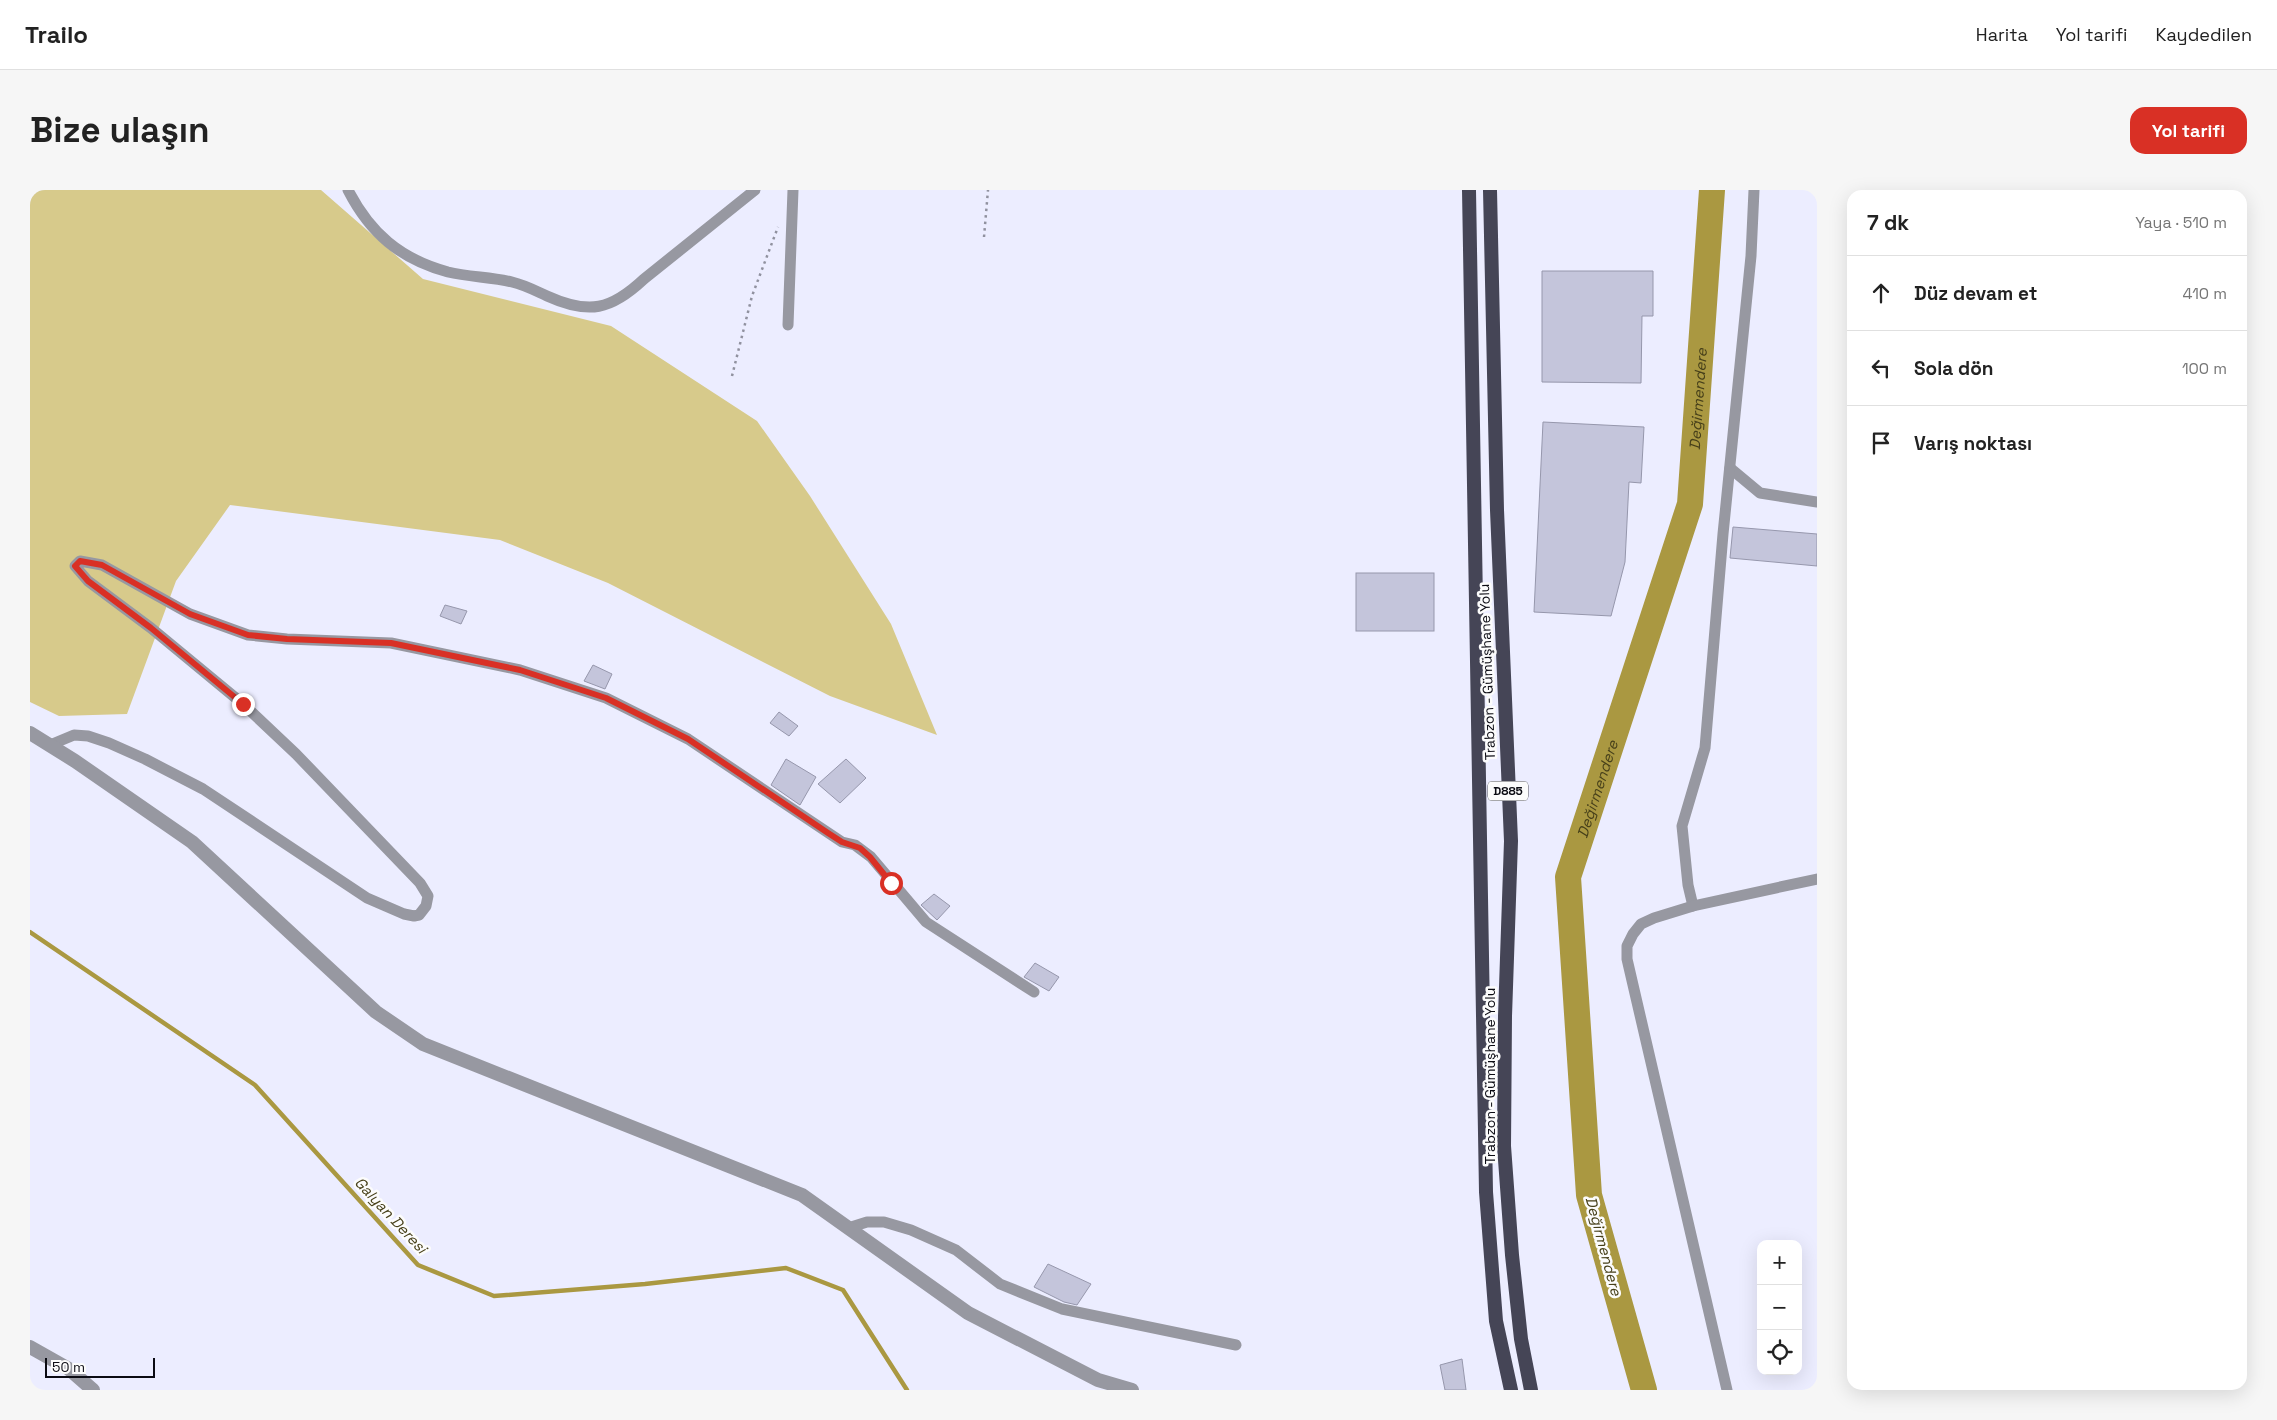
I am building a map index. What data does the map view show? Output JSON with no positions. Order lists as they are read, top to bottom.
{
  "streets": {
    "highway": ["Trabzon - Gümüşhane Yolu", "D885"]
  },
  "water": ["Değirmendere", "Galyan Deresi"],
  "scale_bar": "50 m",
  "page": {
    "header": "Trailo",
    "nav": ["Harita", "Yol tarifi", "Kaydedilen"],
    "buttons": "Yol tarifi",
    "title": "Bize ulaşın",
    "heading": ["7 dk", "Yaya · 510 m"],
    "list": [
      ["Düz devam et", "410 m"],
      ["Sola dön", "100 m"],
      "Varış noktası"
    ],
    "map_buttons": ["+", "−"],
    "scale": "50 m"
  }
}
